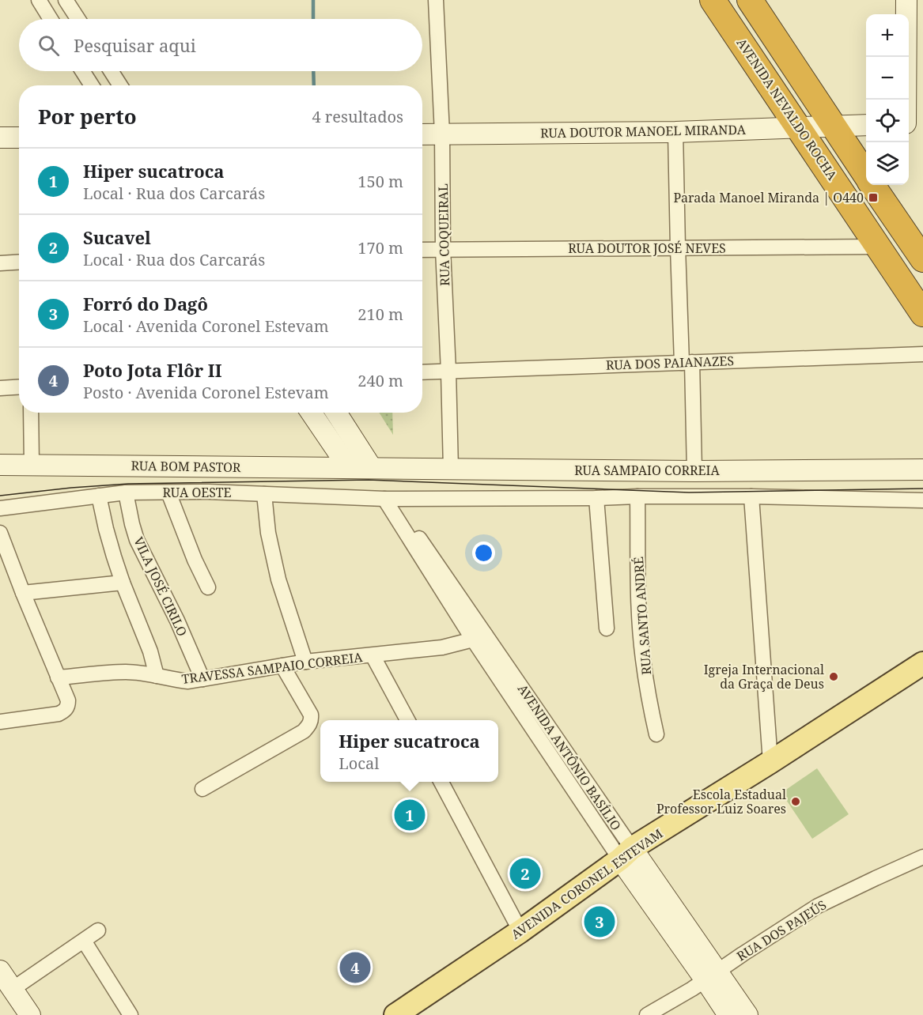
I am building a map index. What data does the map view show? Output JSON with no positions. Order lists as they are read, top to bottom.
{
  "streets": {
    "highway": ["AVENIDA NEVALDO ROCHA"],
    "main road": [
      "RUA DOUTOR MANOEL MIRANDA",
      "RUA BOM PASTOR",
      "RUA SAMPAIO CORREIA",
      "AVENIDA ANTÔNIO BASÍLIO",
      "AVENIDA CORONEL ESTEVAM"
    ],
    "street": [
      "RUA COQUEIRAL",
      "RUA DOUTOR JOSÉ NEVES",
      "RUA DOS PAIANAZES",
      "RUA OESTE",
      "VILA JOSÉ CIRILO",
      "RUA SANTO ANDRÉ",
      "TRAVESSA SAMPAIO CORREIA",
      "RUA DOS PAJEÚS"
    ]
  },
  "crossings": [
    ["AVENIDA NEVALDO ROCHA", "RUA DOUTOR MANOEL MIRANDA"],
    ["AVENIDA NEVALDO ROCHA", "RUA DOUTOR JOSÉ NEVES"],
    ["RUA DOUTOR MANOEL MIRANDA", "RUA COQUEIRAL"],
    ["RUA COQUEIRAL", "RUA DOUTOR JOSÉ NEVES"],
    ["RUA COQUEIRAL", "RUA DOS PAIANAZES"],
    ["RUA COQUEIRAL", "RUA SAMPAIO CORREIA"],
    ["RUA BOM PASTOR", "RUA SAMPAIO CORREIA"],
    ["RUA SAMPAIO CORREIA", "RUA OESTE"],
    ["RUA SAMPAIO CORREIA", "RUA SANTO ANDRÉ"],
    ["RUA SAMPAIO CORREIA", "AVENIDA ANTÔNIO BASÍLIO"],
    ["RUA OESTE", "VILA JOSÉ CIRILO"],
    ["RUA OESTE", "AVENIDA ANTÔNIO BASÍLIO"],
    ["VILA JOSÉ CIRILO", "TRAVESSA SAMPAIO CORREIA"],
    ["TRAVESSA SAMPAIO CORREIA", "AVENIDA ANTÔNIO BASÍLIO"],
    ["AVENIDA ANTÔNIO BASÍLIO", "AVENIDA CORONEL ESTEVAM"],
    ["AVENIDA ANTÔNIO BASÍLIO", "RUA DOS PAJEÚS"]
  ],
  "places": {
    "transit": ["Parada Manoel Miranda | O440"],
    "other": ["Igreja Internacional da Graça de Deus", "Escola Estadual Professor Luiz Soares"]
  },
  "page": {
    "map_buttons": ["+", "−"],
    "search": "Pesquisar aqui",
    "heading": ["Por perto", "4 resultados"],
    "list": [
      {
        "mark": "1",
        "name": "Hiper sucatroca",
        "note": "Local · Rua dos Carcarás",
        "value": "150 m"
      },
      {
        "mark": "2",
        "name": "Sucavel",
        "note": "Local · Rua dos Carcarás",
        "value": "170 m"
      },
      {
        "mark": "3",
        "name": "Forró do Dagô",
        "note": "Local · Avenida Coronel Estevam",
        "value": "210 m"
      },
      {
        "mark": "4",
        "name": "Poto Jota Flôr II",
        "note": "Posto · Avenida Coronel Estevam",
        "value": "240 m"
      }
    ],
    "popup": ["Hiper sucatroca", "Local"],
    "pins": [
      "1",
      "2",
      "3",
      "4"
    ]
  }
}
